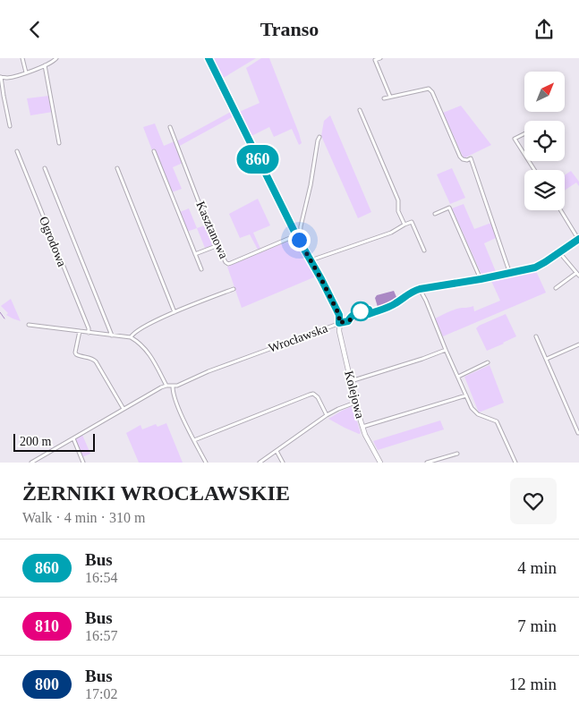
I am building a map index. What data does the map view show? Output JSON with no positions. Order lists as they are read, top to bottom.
{
  "streets": {
    "street": [
      "Kasztanowa",
      "Ogrodowa",
      "Wrocławska",
      "Kolejowa"
    ]
  },
  "crossings": [
    ["Kasztanowa", "Kolejowa"],
    ["Wrocławska", "Kolejowa"]
  ],
  "lines": ["bus line 860"],
  "scale_bar": "200 m",
  "north": "top right",
  "page": {
    "header": "Transo",
    "on_map": "860",
    "scale": "200 m",
    "heading": ["ŻERNIKI WROCŁAWSKIE", "Walk · 4 min · 310 m"],
    "list": [
      {
        "mark": "860",
        "name": "Bus",
        "note": "16:54",
        "value": "4 min"
      },
      {
        "mark": "810",
        "name": "Bus",
        "note": "16:57",
        "value": "7 min"
      },
      {
        "mark": "800",
        "name": "Bus",
        "note": "17:02",
        "value": "12 min"
      }
    ]
  }
}
